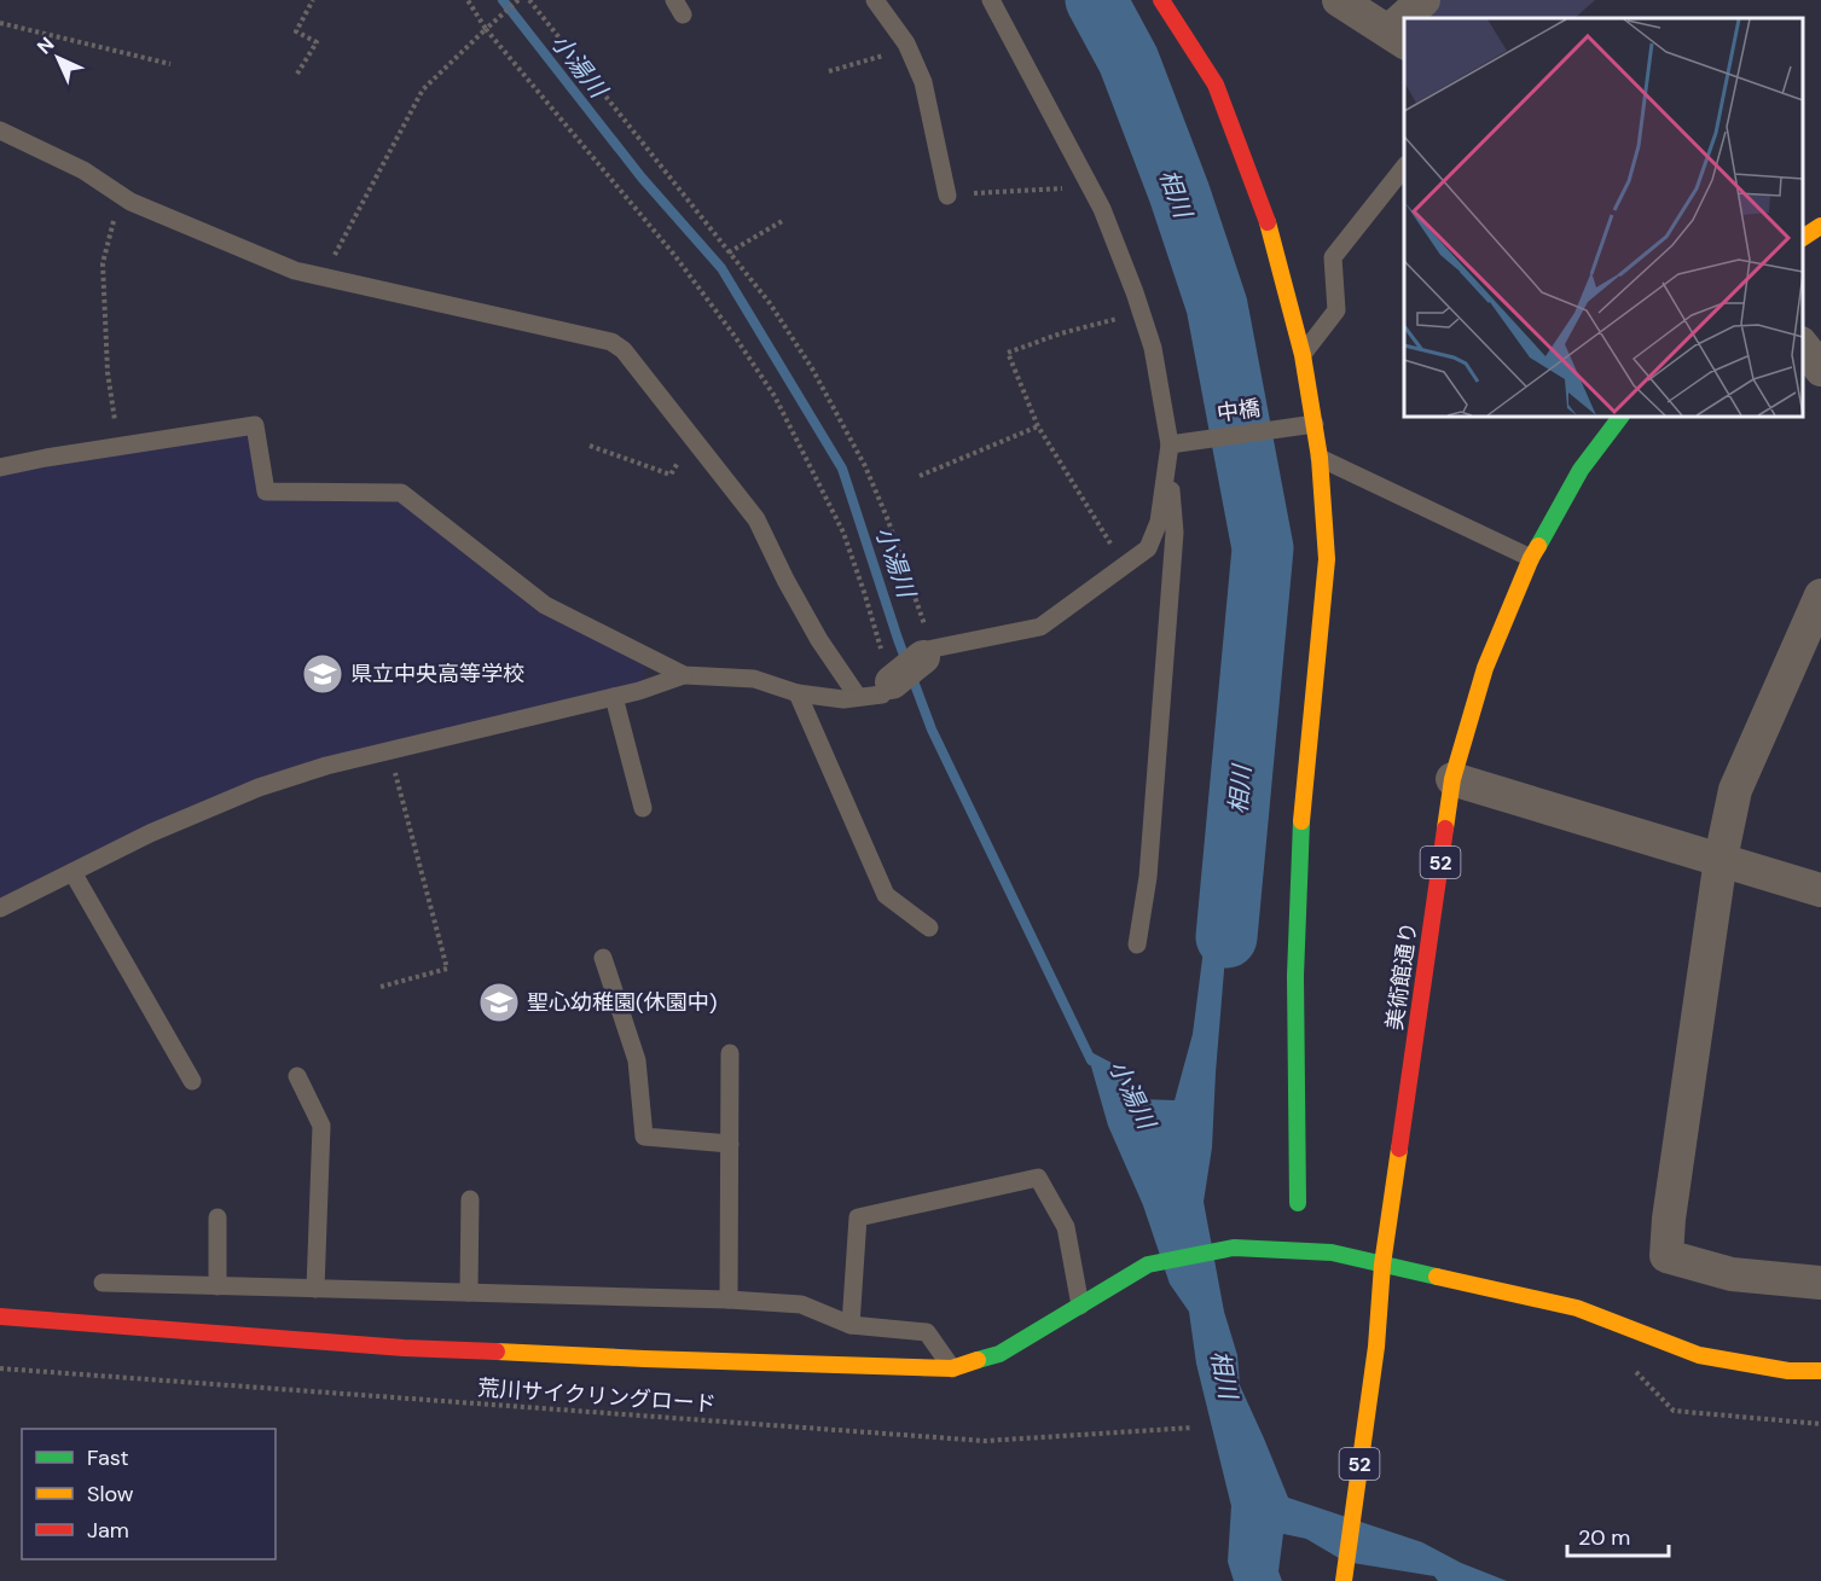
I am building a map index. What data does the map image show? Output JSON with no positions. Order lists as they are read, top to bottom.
{
  "streets": {
    "main road": ["52", "美術館通り"],
    "lane": ["中橋"],
    "path": ["荒川サイクリングロード"]
  },
  "water": ["小湯川", "相川"],
  "places": {
    "school or university": ["県立中央高等学校", "聖心幼稚園(休園中)"]
  },
  "legend": ["Fast", "Slow", "Jam"],
  "scale_bar": "20 m",
  "north": "top left"
}
